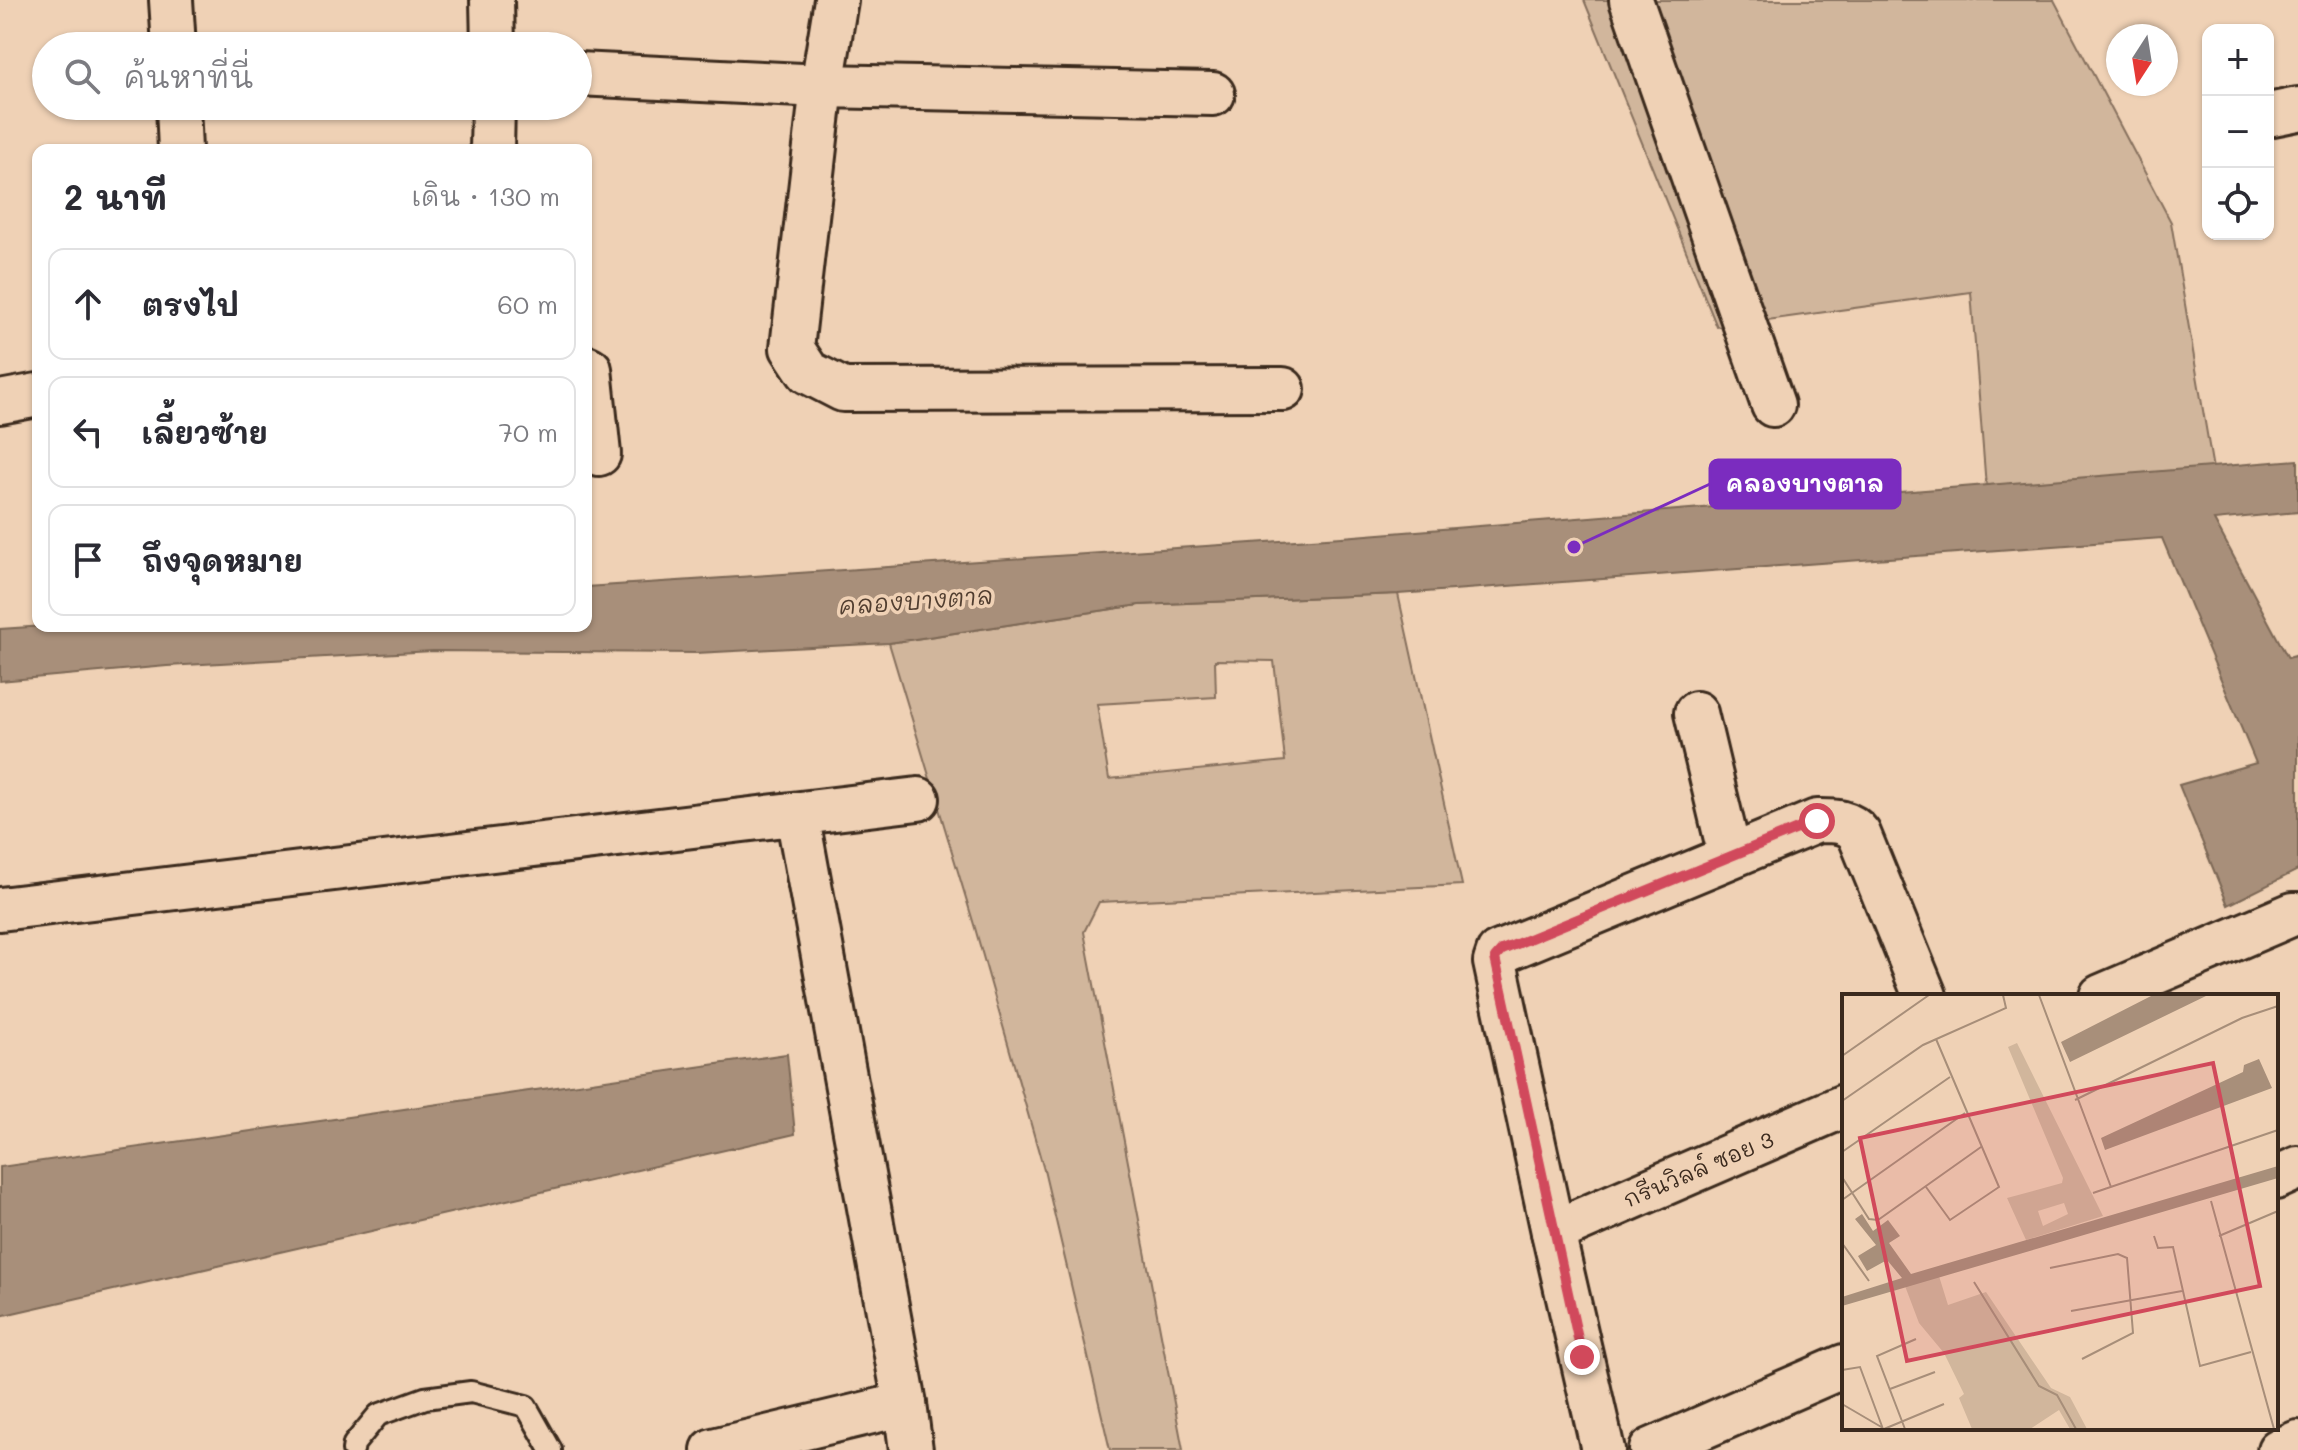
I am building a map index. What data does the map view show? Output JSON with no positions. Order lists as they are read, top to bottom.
{
  "streets": {
    "street": ["กรีนวิลล์ ซอย 3"]
  },
  "water": ["คลองบางตาล"],
  "places": ["คลองบางตาล"],
  "north": "bottom",
  "page": {
    "map_buttons": ["+", "−"],
    "search": "ค้นหาที่นี่",
    "heading": ["2 นาที", "เดิน · 130 m"],
    "list": [
      ["ตรงไป", "60 m"],
      ["เลี้ยวซ้าย", "70 m"],
      "ถึงจุดหมาย"
    ]
  }
}
